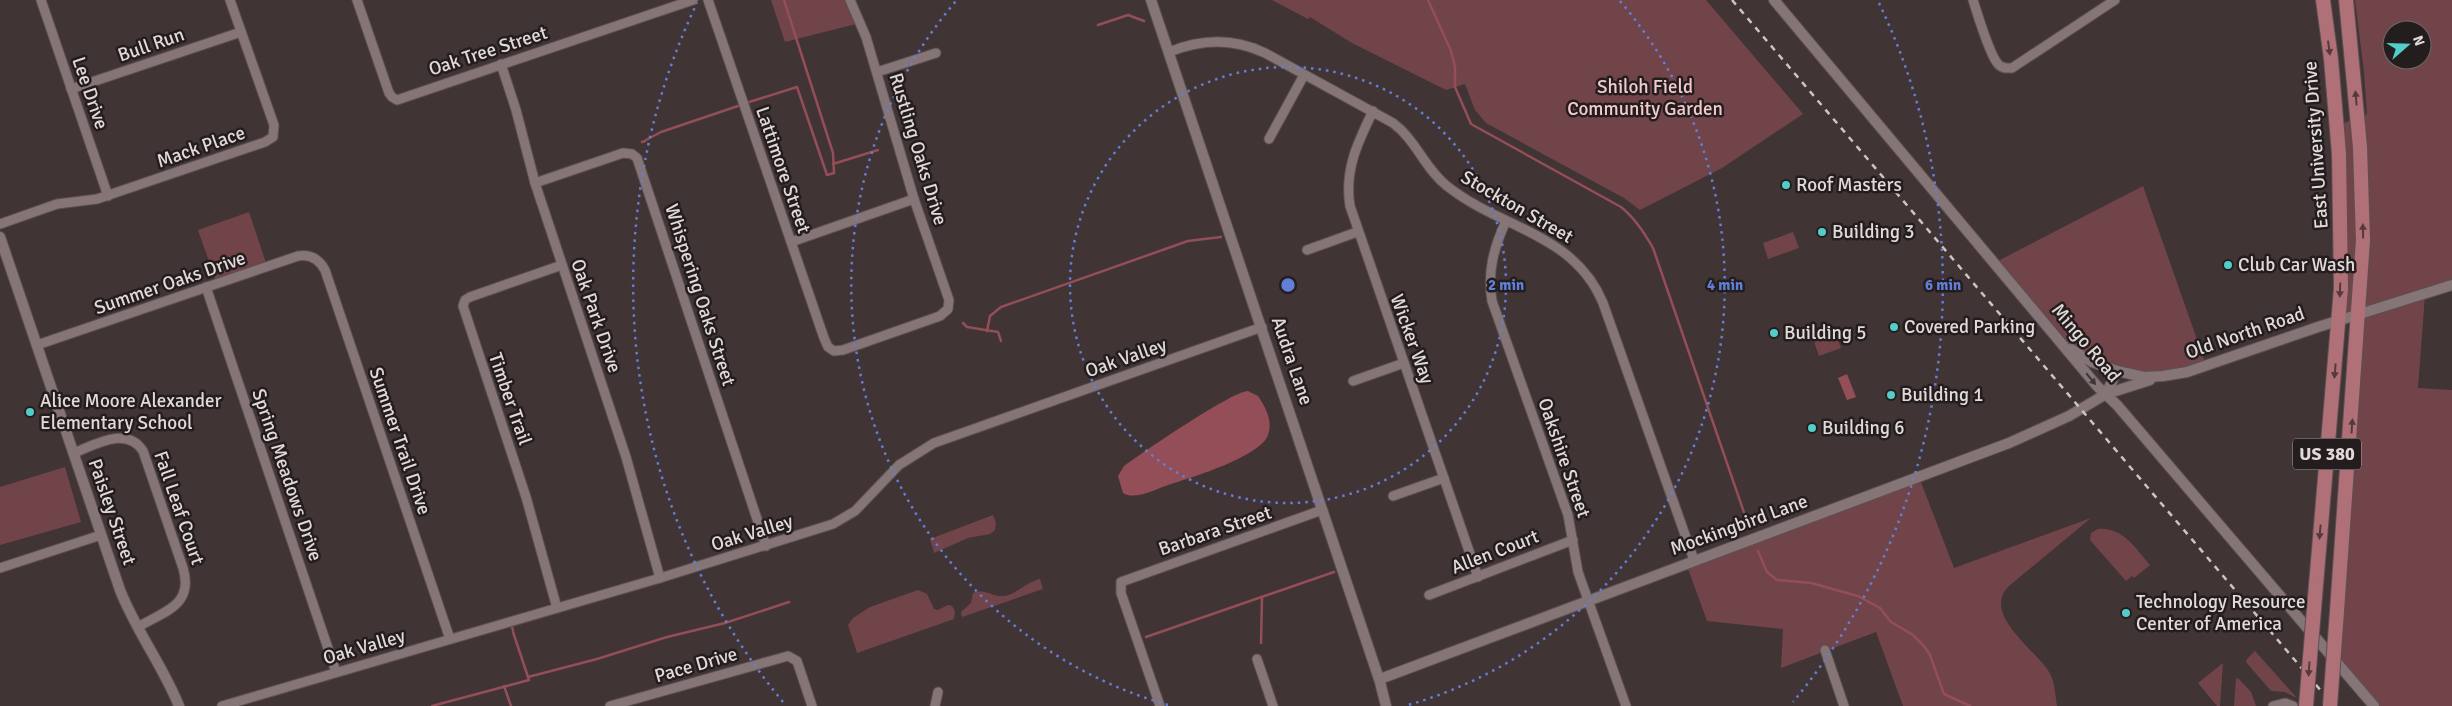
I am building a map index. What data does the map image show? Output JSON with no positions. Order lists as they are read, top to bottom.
{
  "streets": {
    "main road": ["East University Drive", "US 380"],
    "street": [
      "Bull Run",
      "Oak Tree Street",
      "Lee Drive",
      "Mack Place",
      "Rustling Oaks Drive",
      "Lattimore Street",
      "Stockton Street",
      "Summer Oaks Drive",
      "Whispering Oaks Street",
      "Oak Park Drive",
      "Old North Road",
      "Wicker Way",
      "Mingo Road",
      "Oak Valley",
      "Audra Lane",
      "Timber Trail",
      "Summer Trail Drive",
      "Oakshire Street",
      "Spring Meadows Drive",
      "Fall Leaf Court",
      "Paisley Street",
      "Mockingbird Lane",
      "Barbara Street",
      "Allen Court",
      "Pace Drive"
    ]
  },
  "crossings": [
    ["Bull Run", "Lee Drive"],
    ["Bull Run", "Mack Place"],
    ["Oak Tree Street", "Oak Park Drive"],
    ["Lee Drive", "Mack Place"],
    ["East University Drive", "Old North Road"],
    ["Rustling Oaks Drive", "Lattimore Street"],
    ["Stockton Street", "Wicker Way"],
    ["Stockton Street", "Audra Lane"],
    ["Stockton Street", "Oakshire Street"],
    ["Stockton Street", "Mockingbird Lane"],
    ["Summer Oaks Drive", "Summer Trail Drive"],
    ["Summer Oaks Drive", "Spring Meadows Drive"],
    ["Summer Oaks Drive", "Paisley Street"],
    ["Whispering Oaks Street", "Oak Park Drive"],
    ["Whispering Oaks Street", "Oak Valley"],
    ["Oak Park Drive", "Oak Valley"],
    ["Oak Park Drive", "Timber Trail"],
    ["Old North Road", "Mingo Road"],
    ["Old North Road", "US 380"],
    ["Old North Road", "Mockingbird Lane"],
    ["Wicker Way", "Allen Court"],
    ["Mingo Road", "Mockingbird Lane"],
    ["Oak Valley", "Audra Lane"],
    ["Oak Valley", "Timber Trail"],
    ["Oak Valley", "Summer Trail Drive"],
    ["Oak Valley", "Spring Meadows Drive"],
    ["Audra Lane", "Mockingbird Lane"],
    ["Audra Lane", "Barbara Street"],
    ["Oakshire Street", "Mockingbird Lane"],
    ["Oakshire Street", "Allen Court"],
    ["Fall Leaf Court", "Paisley Street"]
  ],
  "parks": ["Shiloh Field Community Garden"],
  "places": [
    "Roof Masters",
    "Building 3",
    "Club Car Wash",
    "Covered Parking",
    "Building 5",
    "Building 1",
    "Alice Moore Alexander Elementary School",
    "Building 6",
    "Technology Resource Center of America"
  ],
  "north": "right",
  "rings": ["2 min", "4 min", "6 min"]
}
